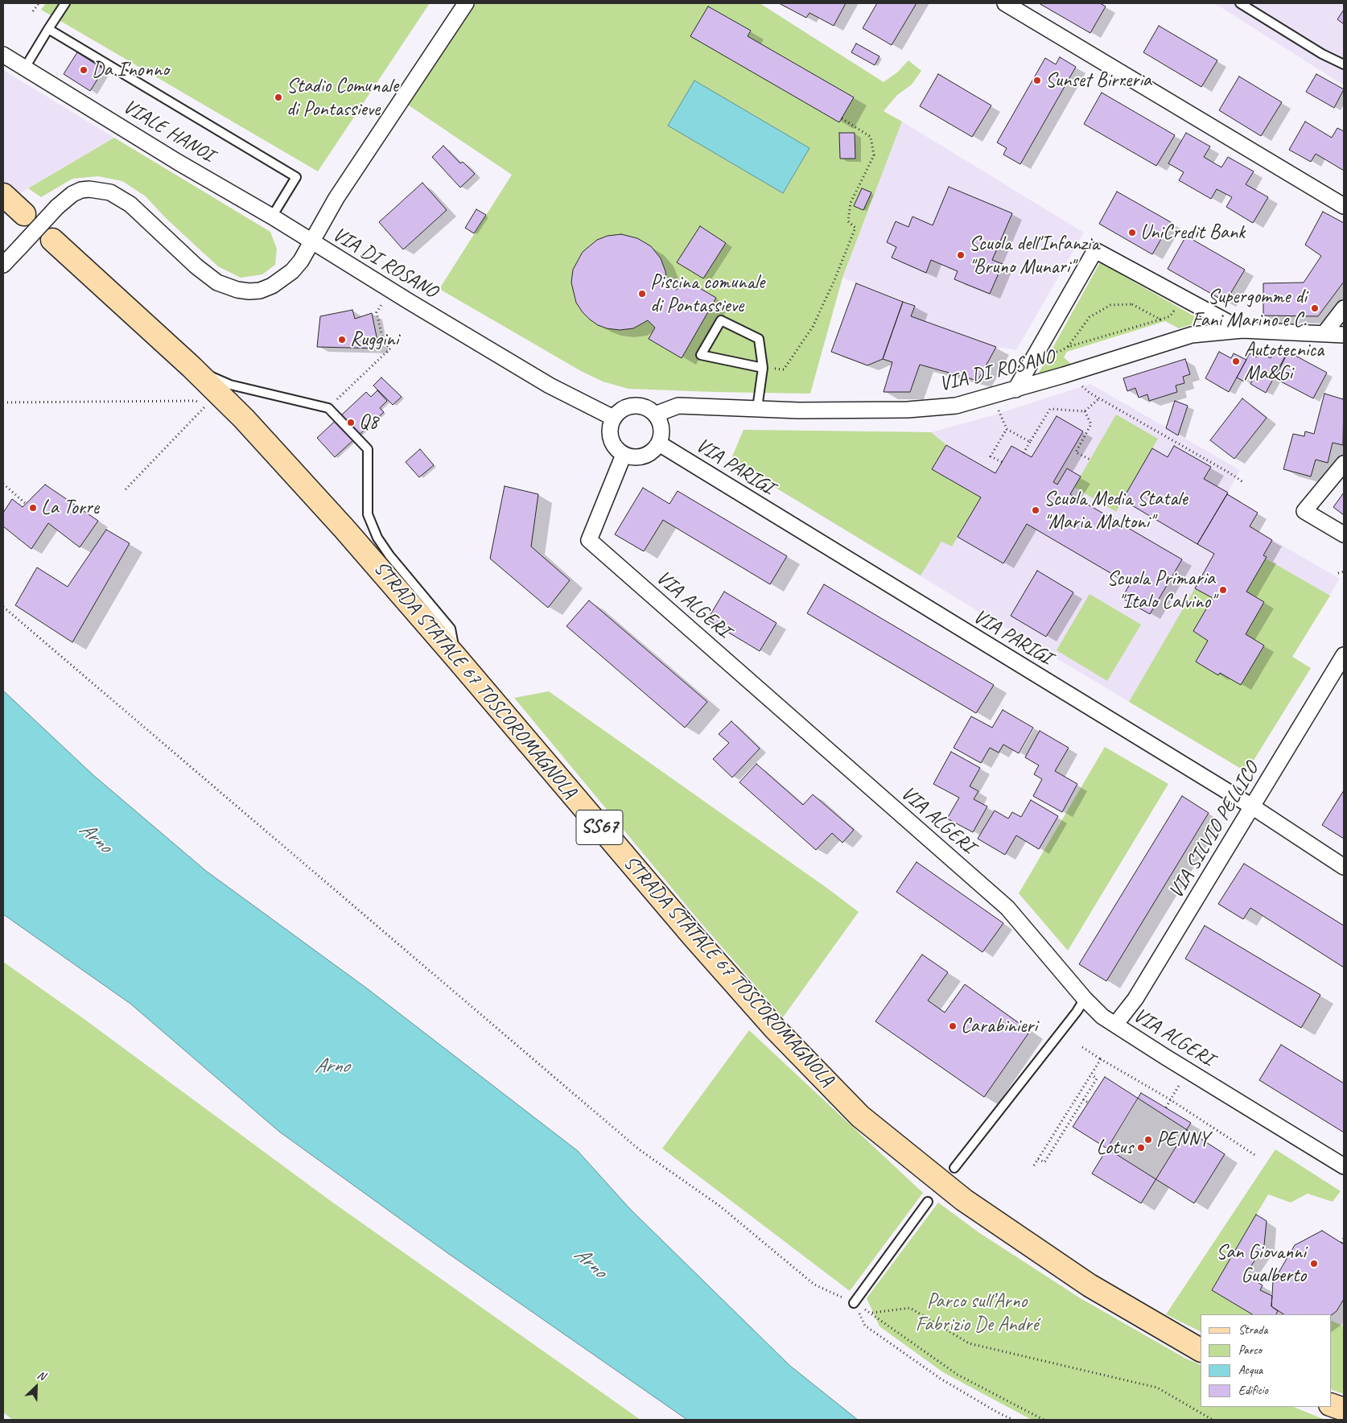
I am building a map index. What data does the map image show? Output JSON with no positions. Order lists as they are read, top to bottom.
{
  "streets": {
    "main road": ["STRADA STATALE 67 TOSCOROMAGNOLA", "SS67"],
    "street": [
      "VIALE HANOI",
      "VIA DI ROSANO",
      "VIA PARIGI",
      "VIA ALGERI",
      "VIA SILVIO PELLICO"
    ]
  },
  "crossings": [
    ["VIALE HANOI", "VIA DI ROSANO"],
    ["VIA DI ROSANO", "VIA PARIGI"],
    ["VIA DI ROSANO", "VIA ALGERI"],
    ["VIA PARIGI", "VIA ALGERI"],
    ["VIA PARIGI", "VIA SILVIO PELLICO"],
    ["VIA ALGERI", "VIA SILVIO PELLICO"]
  ],
  "water": ["Arno"],
  "parks": ["Parco sull’Arno Fabrizio De André"],
  "places": [
    "Da I'nonno",
    "Sunset Birreria",
    "Stadio Comunale di Pontassieve",
    "UniCredit Bank",
    "Scuola dell'Infanzia \"Bruno Munari\"",
    "Piscina comunale di Pontassieve",
    "Supergomme di Fani Marino e C.",
    "Ruggini",
    "Autotecnica Ma&Gi",
    "Q8",
    "La Torre",
    "Scuola Media Statale \"Maria Maltoni\"",
    "Scuola Primaria \"Italo Calvino\"",
    "Carabinieri",
    "PENNY",
    "Lotus",
    "San Giovanni Gualberto"
  ],
  "legend": [
    "Strada",
    "Parco",
    "Acqua",
    "Edificio"
  ],
  "north": "top right"
}
